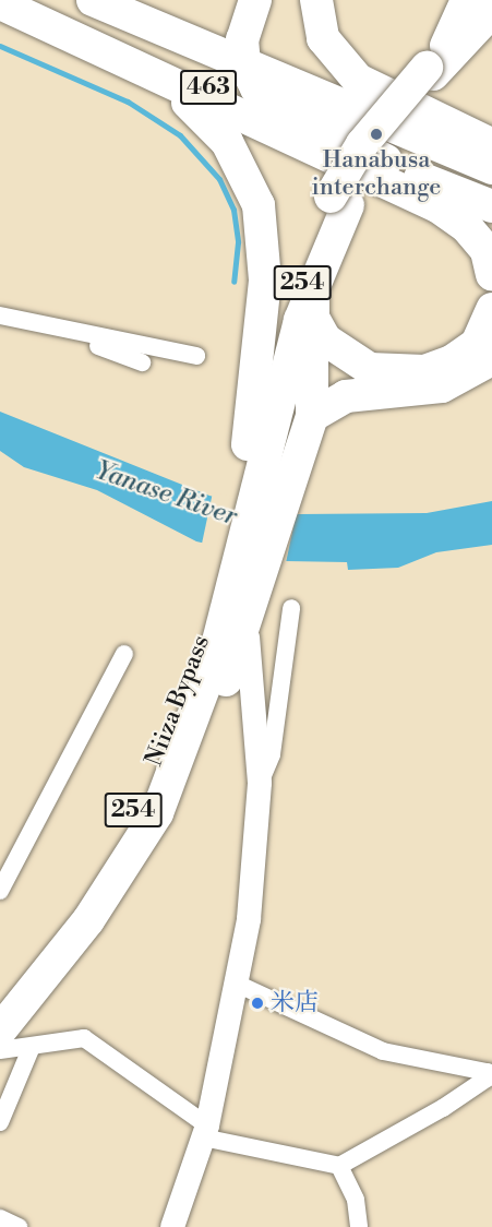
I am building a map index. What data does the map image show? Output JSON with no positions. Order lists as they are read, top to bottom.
{
  "streets": {
    "highway": ["463", "254", "Niiza Bypass"]
  },
  "crossings": [
    ["254", "Niiza Bypass"]
  ],
  "water": ["Yanase River"],
  "places": ["Hanabusa interchange", "米店"]
}
